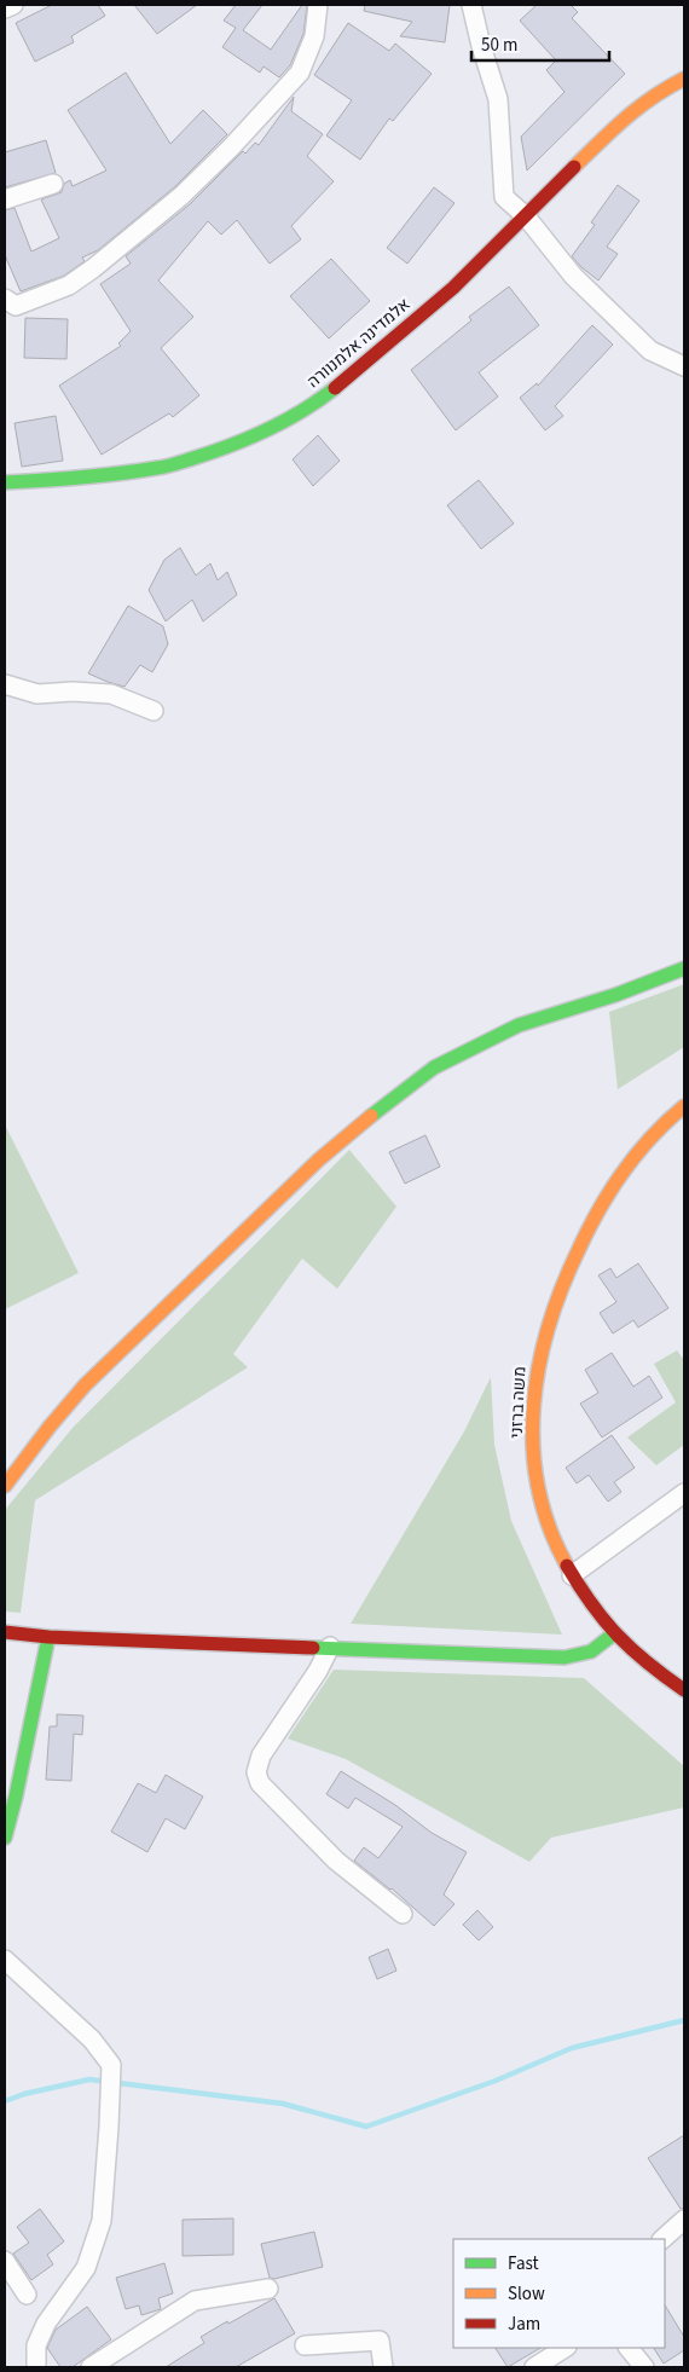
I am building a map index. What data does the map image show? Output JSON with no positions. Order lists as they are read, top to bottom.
{
  "streets": {
    "street": ["אלמדינה אלמנוורה", "משה ברזני"]
  },
  "legend": ["Fast", "Slow", "Jam"],
  "scale_bar": "50 m"
}
